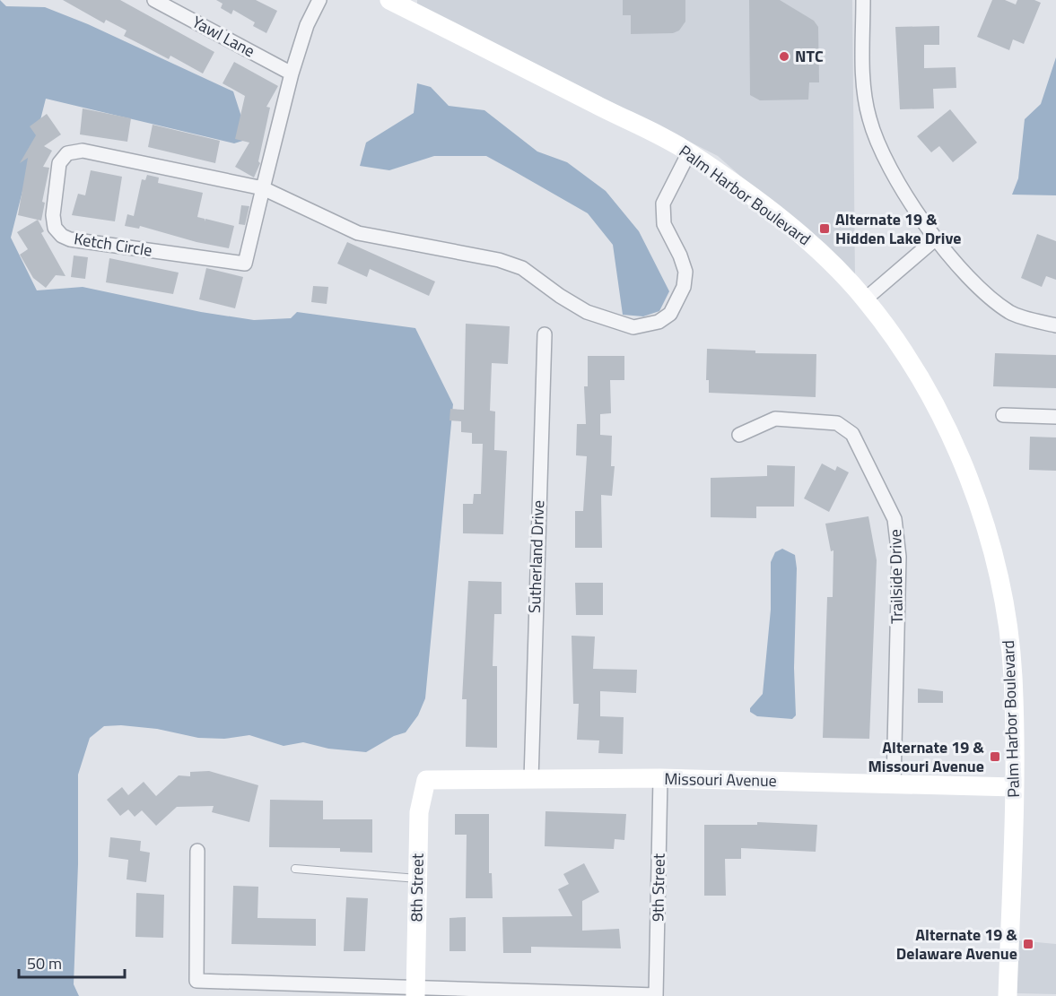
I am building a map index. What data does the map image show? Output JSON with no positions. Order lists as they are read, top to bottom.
{
  "streets": {
    "main road": ["Palm Harbor Boulevard", "Missouri Avenue", "8th Street"],
    "street": [
      "Yawl Lane",
      "Ketch Circle",
      "Sutherland Drive",
      "Trailside Drive",
      "9th Street"
    ]
  },
  "crossings": [
    ["Yawl Lane", "Ketch Circle"],
    ["Palm Harbor Boulevard", "Missouri Avenue"],
    ["Sutherland Drive", "Missouri Avenue"],
    ["Trailside Drive", "Missouri Avenue"],
    ["Missouri Avenue", "8th Street"],
    ["Missouri Avenue", "9th Street"]
  ],
  "places": {
    "other": ["NTC"],
    "transit": ["Alternate 19 & Hidden Lake Drive", "Alternate 19 & Missouri Avenue", "Alternate 19 & Delaware Avenue"]
  },
  "scale_bar": "50 m"
}
